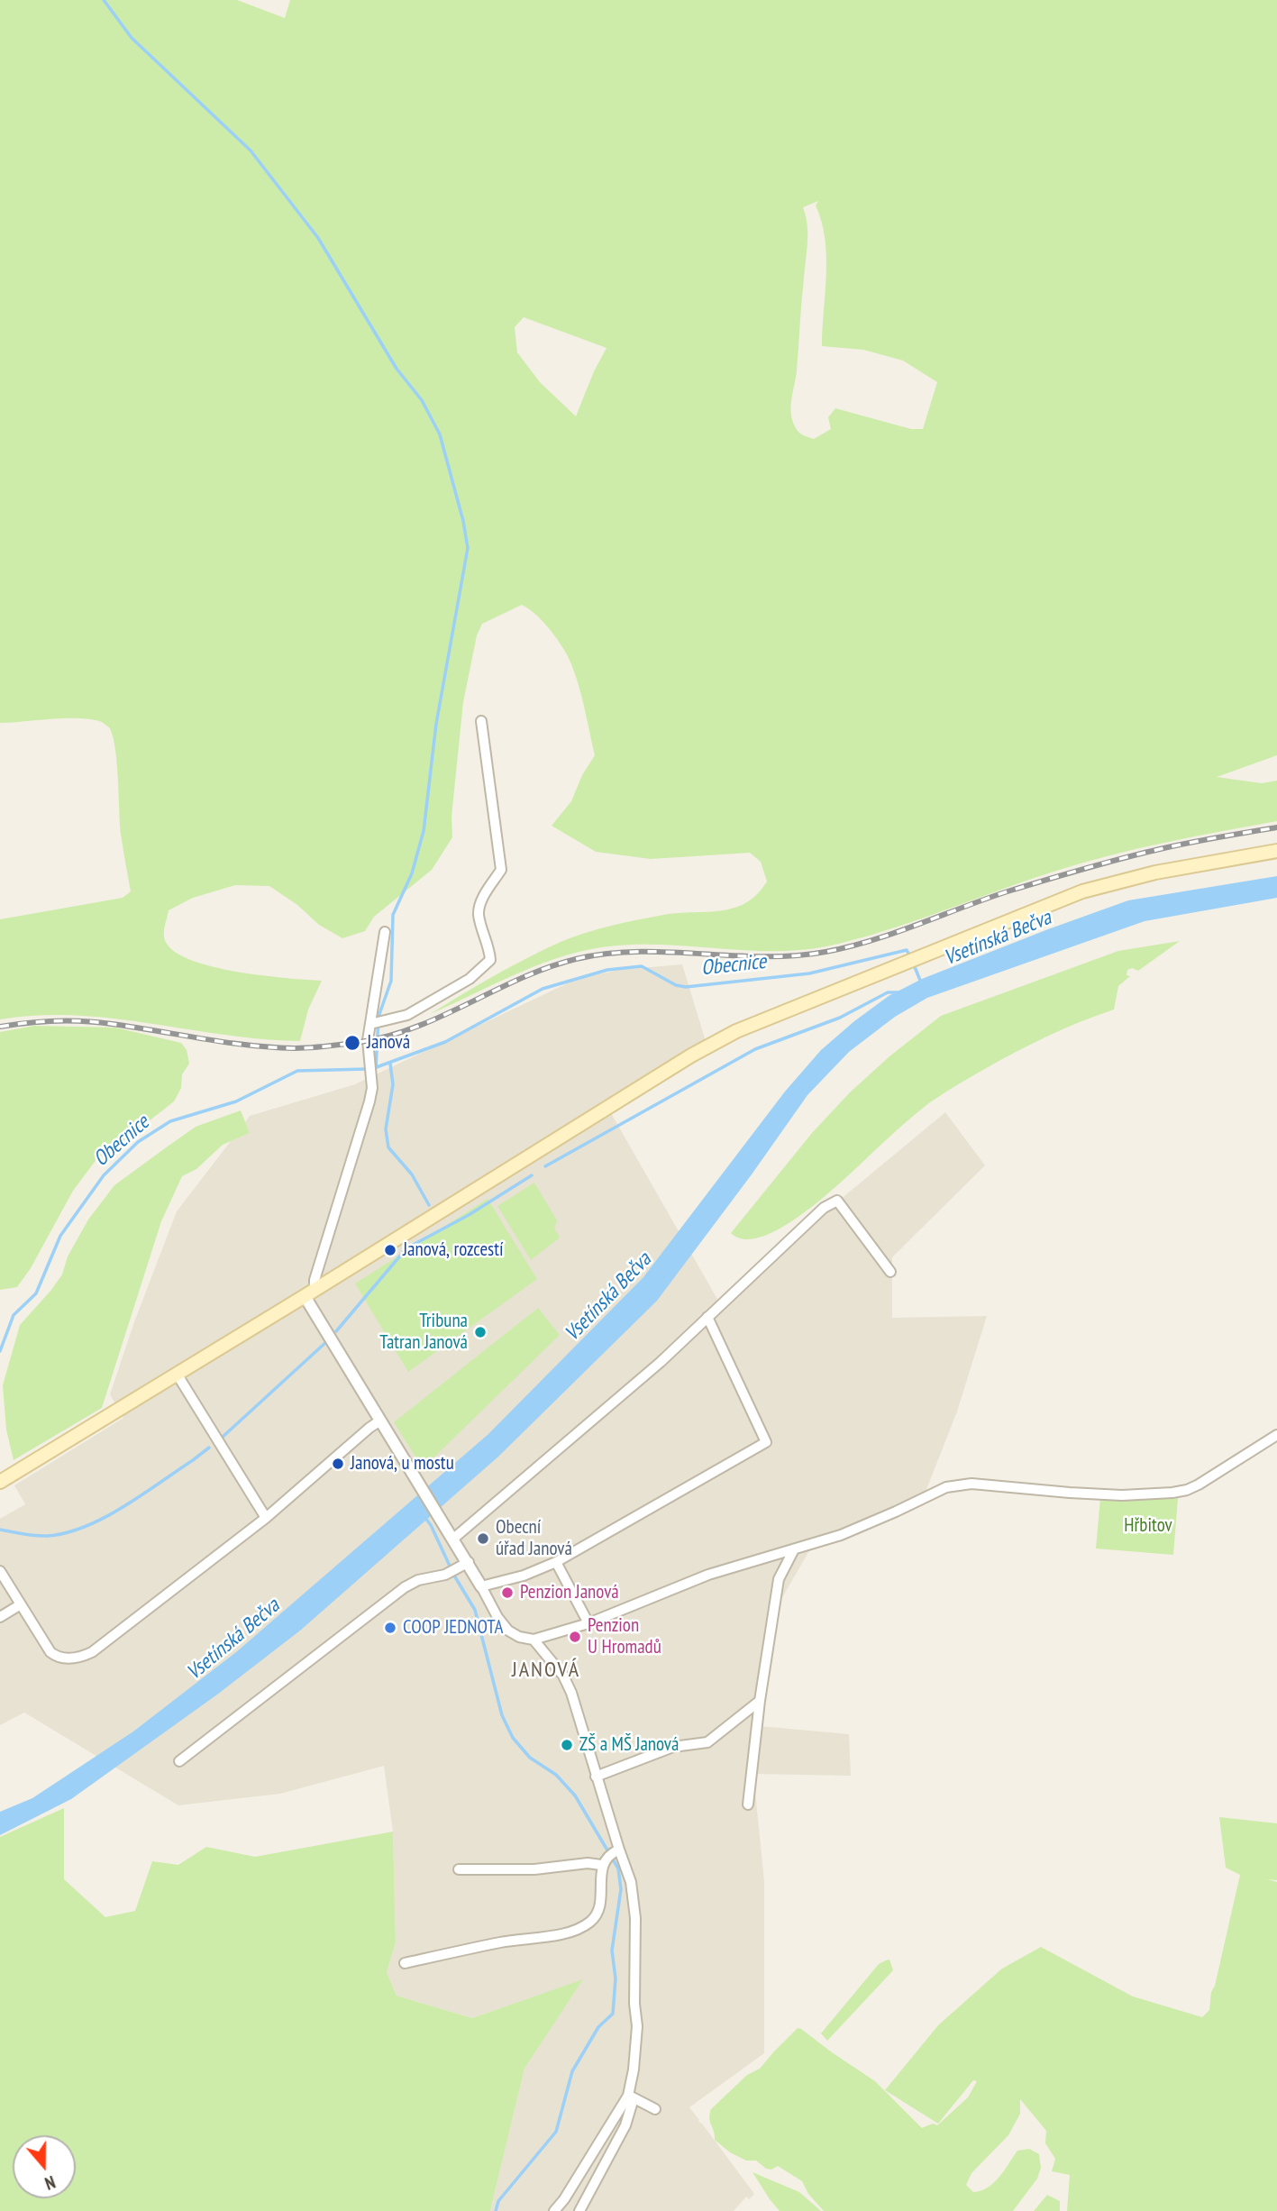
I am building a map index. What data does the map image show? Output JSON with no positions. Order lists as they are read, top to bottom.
{
  "districts": ["JANOVÁ"],
  "water": ["Vsetínská Bečva", "Obecnice"],
  "parks": ["Hřbitov"],
  "places": [
    "Janová",
    "Janová, rozcestí",
    "Tribuna Tatran Janová",
    "Janová, u mostu",
    "Obecní úřad Janová",
    "Penzion Janová",
    "COOP JEDNOTA",
    "Penzion U Hromadů",
    "ZŠ a MŠ Janová"
  ],
  "north": "bottom"
}
